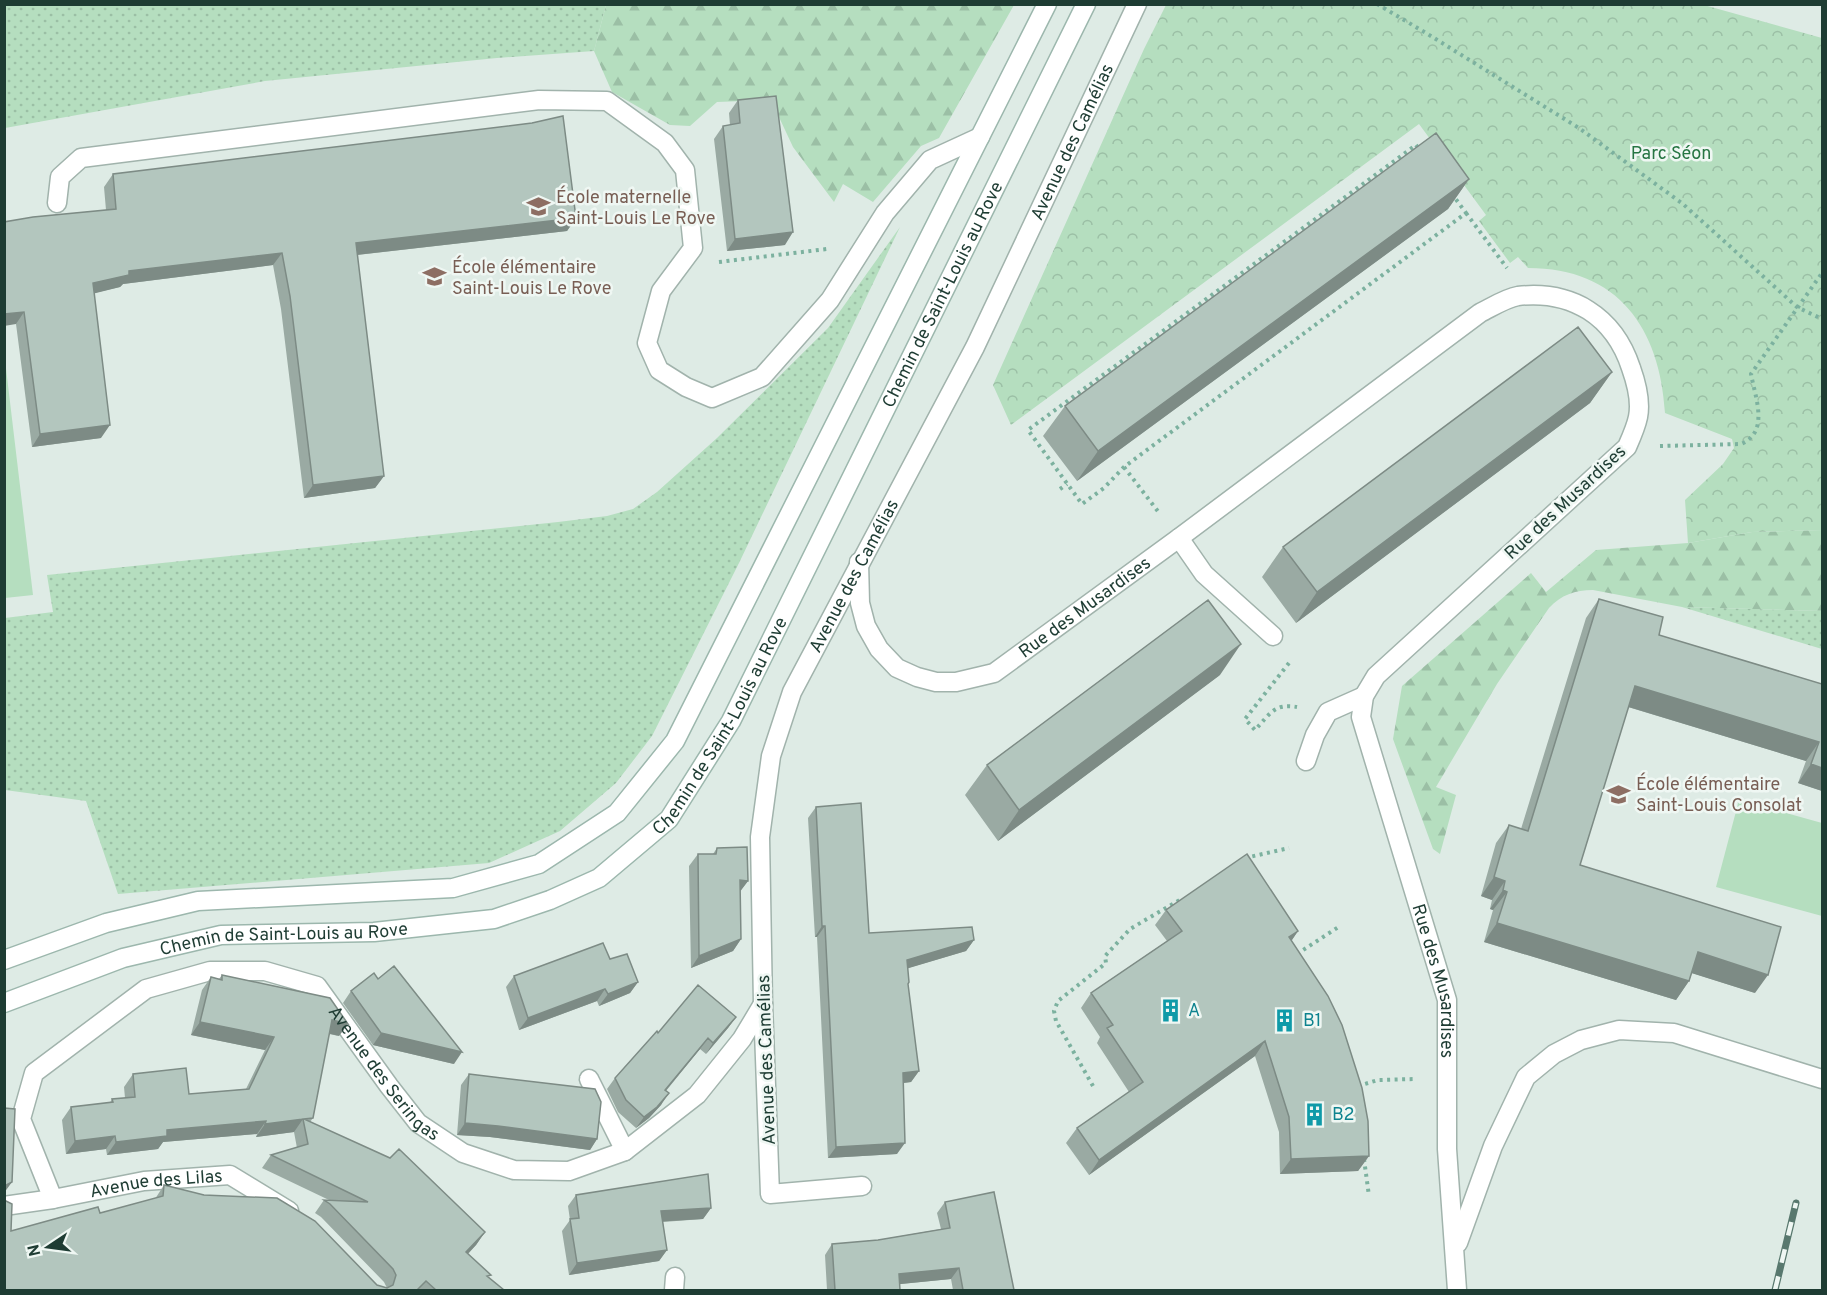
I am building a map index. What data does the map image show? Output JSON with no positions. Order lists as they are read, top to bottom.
{
  "streets": {
    "street": [
      "Avenue des Camélias",
      "Chemin de Saint-Louis au Rove",
      "Rue des Musardises",
      "Avenue des Seringas",
      "Avenue des Lilas"
    ]
  },
  "crossings": [
    ["Avenue des Camélias", "Rue des Musardises"],
    ["Avenue des Camélias", "Avenue des Seringas"],
    ["Avenue des Seringas", "Avenue des Lilas"]
  ],
  "parks": ["Parc Séon"],
  "places": {
    "school or university": ["École maternelle Saint-Louis Le Rove", "École élémentaire Saint-Louis Le Rove", "École élémentaire Saint-Louis Consolat"],
    "building": ["A", "B1", "B2"]
  },
  "north": "left"
}
